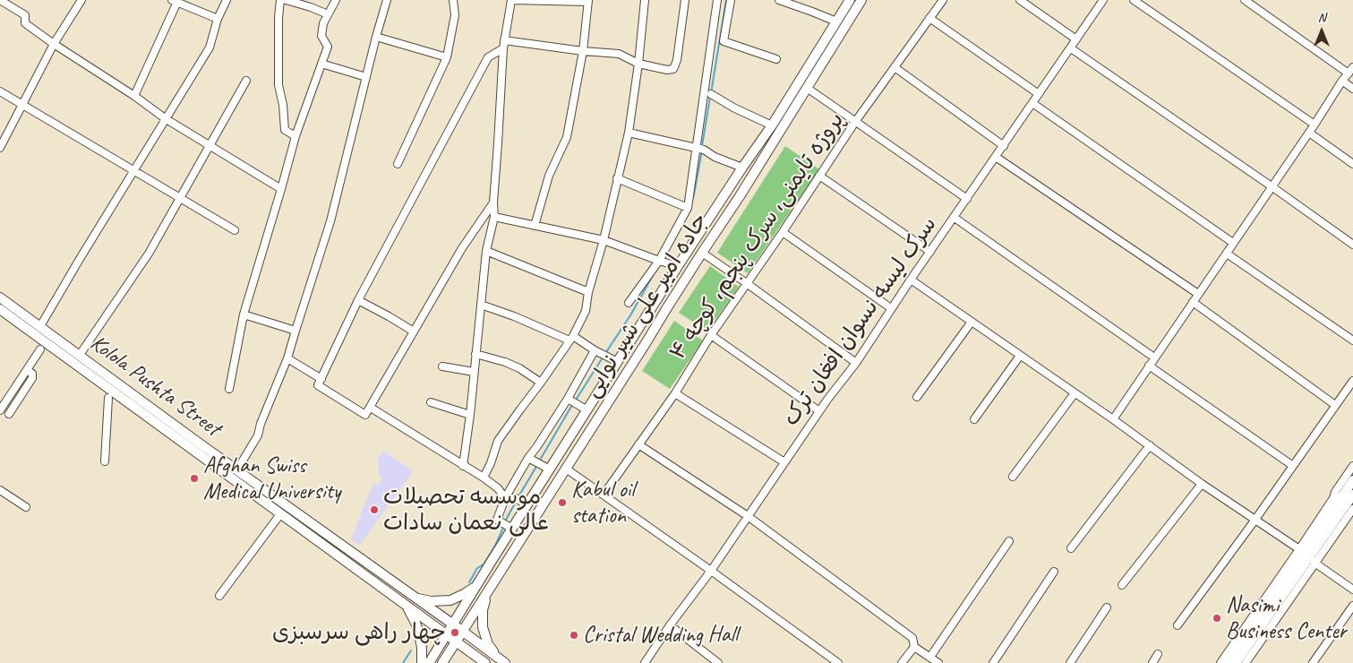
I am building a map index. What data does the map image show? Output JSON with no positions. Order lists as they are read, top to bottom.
{
  "streets": {
    "main road": ["جاده امیر علی شیر نوایی", "Kolola Pushta Street"],
    "street": ["پروژه تایمنی، سرک پنجم، کوچه ۴", "سرک لیسه نسوان افغان‌ ترک"]
  },
  "crossings": [
    ["جاده امیر علی شیر نوایی", "Kolola Pushta Street"]
  ],
  "places": [
    "Afghan Swiss Medical University",
    "Kabul oil station",
    "موسسه تحصیلات عالی نعمان سادات",
    "Nasimi Business Center",
    "چهار راهی سرسبزی",
    "Cristal Wedding Hall"
  ],
  "north": "top"
}
